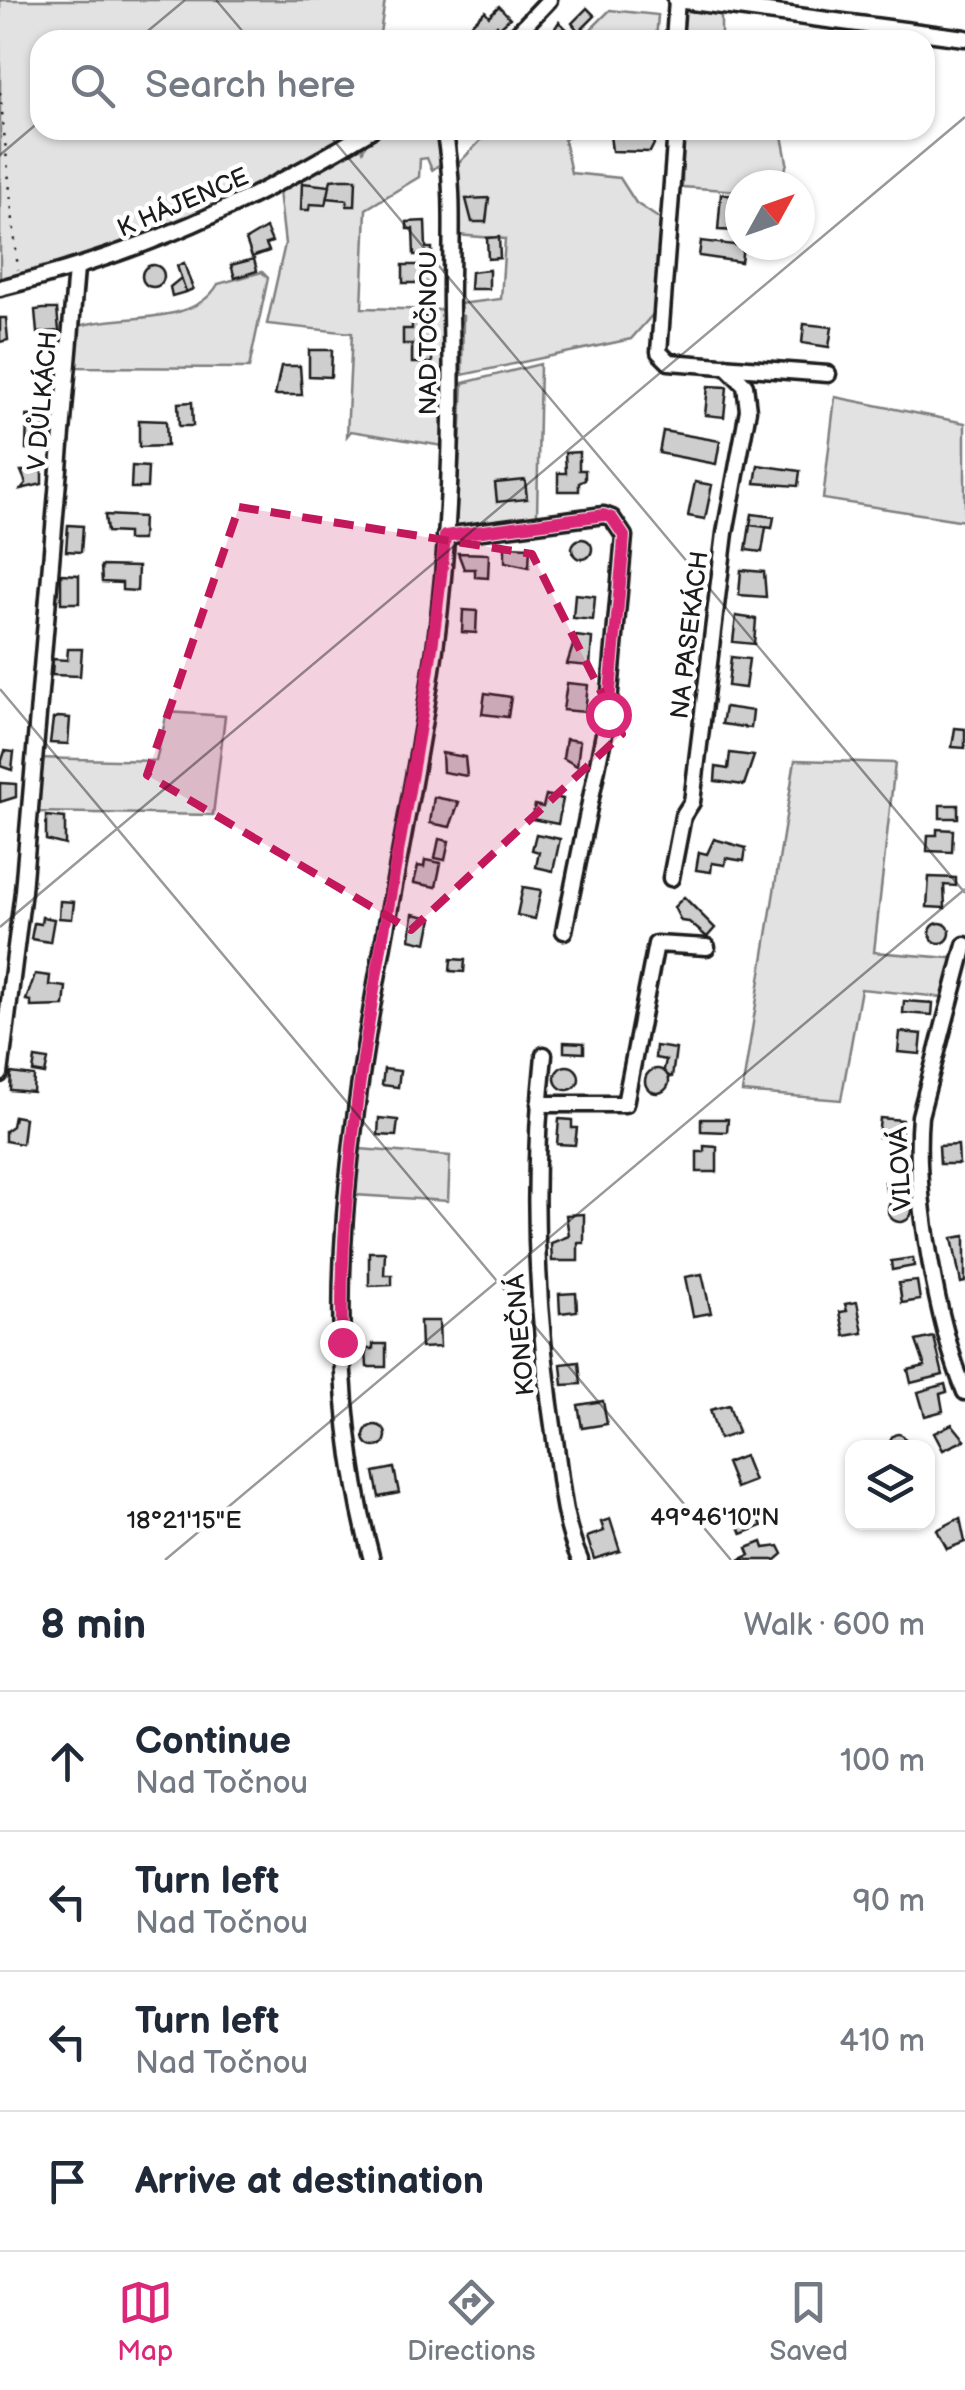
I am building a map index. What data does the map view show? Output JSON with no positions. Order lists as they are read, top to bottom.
{
  "streets": {
    "street": [
      "K HÁJENCE",
      "NAD TOČNOU",
      "V DŮLKÁCH",
      "NA PASEKÁCH",
      "VILOVÁ",
      "KONEČNÁ"
    ]
  },
  "crossings": [
    ["K HÁJENCE", "V DŮLKÁCH"]
  ],
  "north": "top right",
  "page": {
    "search": "Search here",
    "heading": ["8 min", "Walk · 600 m"],
    "list": [
      ["Continue", "Nad Točnou", "100 m"],
      ["Turn left", "Nad Točnou", "90 m"],
      ["Turn left", "Nad Točnou", "410 m"],
      "Arrive at destination"
    ],
    "nav": ["Map", "Directions", "Saved"]
  },
  "coordinates": ["49°46'10\"N", "18°21'15\"E"]
}
